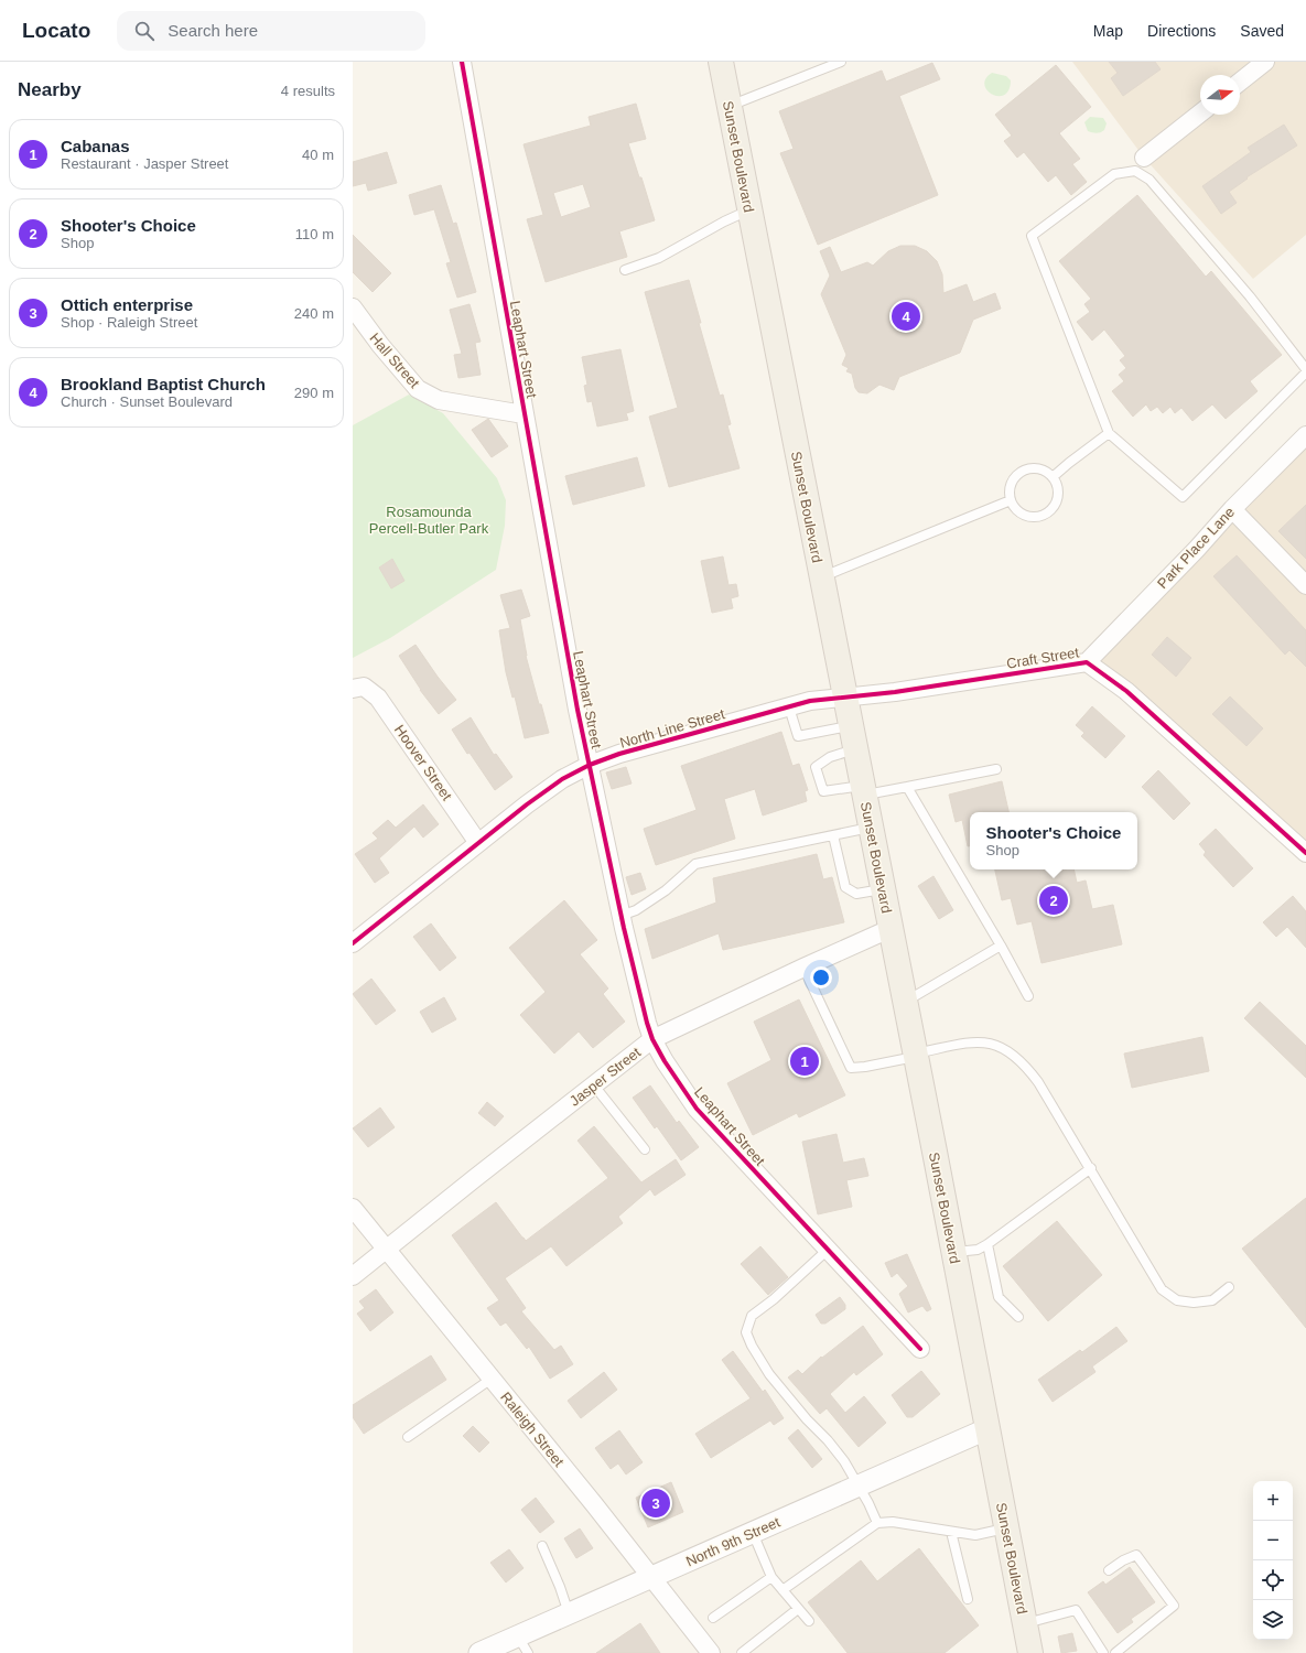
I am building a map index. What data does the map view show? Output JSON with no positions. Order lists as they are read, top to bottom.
{
  "streets": {
    "main road": ["Sunset Boulevard"],
    "street": [
      "Leaphart Street",
      "Hall Street",
      "Park Place Lane",
      "Craft Street",
      "North Line Street",
      "Hoover Street",
      "Jasper Street",
      "Raleigh Street",
      "North 9th Street"
    ]
  },
  "crossings": [
    ["Sunset Boulevard", "Craft Street"],
    ["Sunset Boulevard", "North Line Street"],
    ["Sunset Boulevard", "Jasper Street"],
    ["Sunset Boulevard", "North 9th Street"],
    ["Leaphart Street", "Hall Street"],
    ["Leaphart Street", "North Line Street"],
    ["Leaphart Street", "Jasper Street"],
    ["Park Place Lane", "Craft Street"],
    ["Craft Street", "North Line Street"],
    ["North Line Street", "Hoover Street"],
    ["Jasper Street", "Raleigh Street"],
    ["Raleigh Street", "North 9th Street"]
  ],
  "parks": ["Rosamounda Percell-Butler Park"],
  "north": "right",
  "page": {
    "header": "Locato",
    "search": "Search here",
    "nav": ["Map", "Directions", "Saved"],
    "heading": ["Nearby", "4 results"],
    "list": [
      {
        "mark": "1",
        "name": "Cabanas",
        "note": "Restaurant · Jasper Street",
        "value": "40 m"
      },
      {
        "mark": "2",
        "name": "Shooter's Choice",
        "note": "Shop",
        "value": "110 m"
      },
      {
        "mark": "3",
        "name": "Ottich enterprise",
        "note": "Shop · Raleigh Street",
        "value": "240 m"
      },
      {
        "mark": "4",
        "name": "Brookland Baptist Church",
        "note": "Church · Sunset Boulevard",
        "value": "290 m"
      }
    ],
    "pins": [
      "4",
      "2",
      "1",
      "3"
    ],
    "popup": ["Shooter's Choice", "Shop"],
    "map_buttons": ["+", "−"]
  }
}
